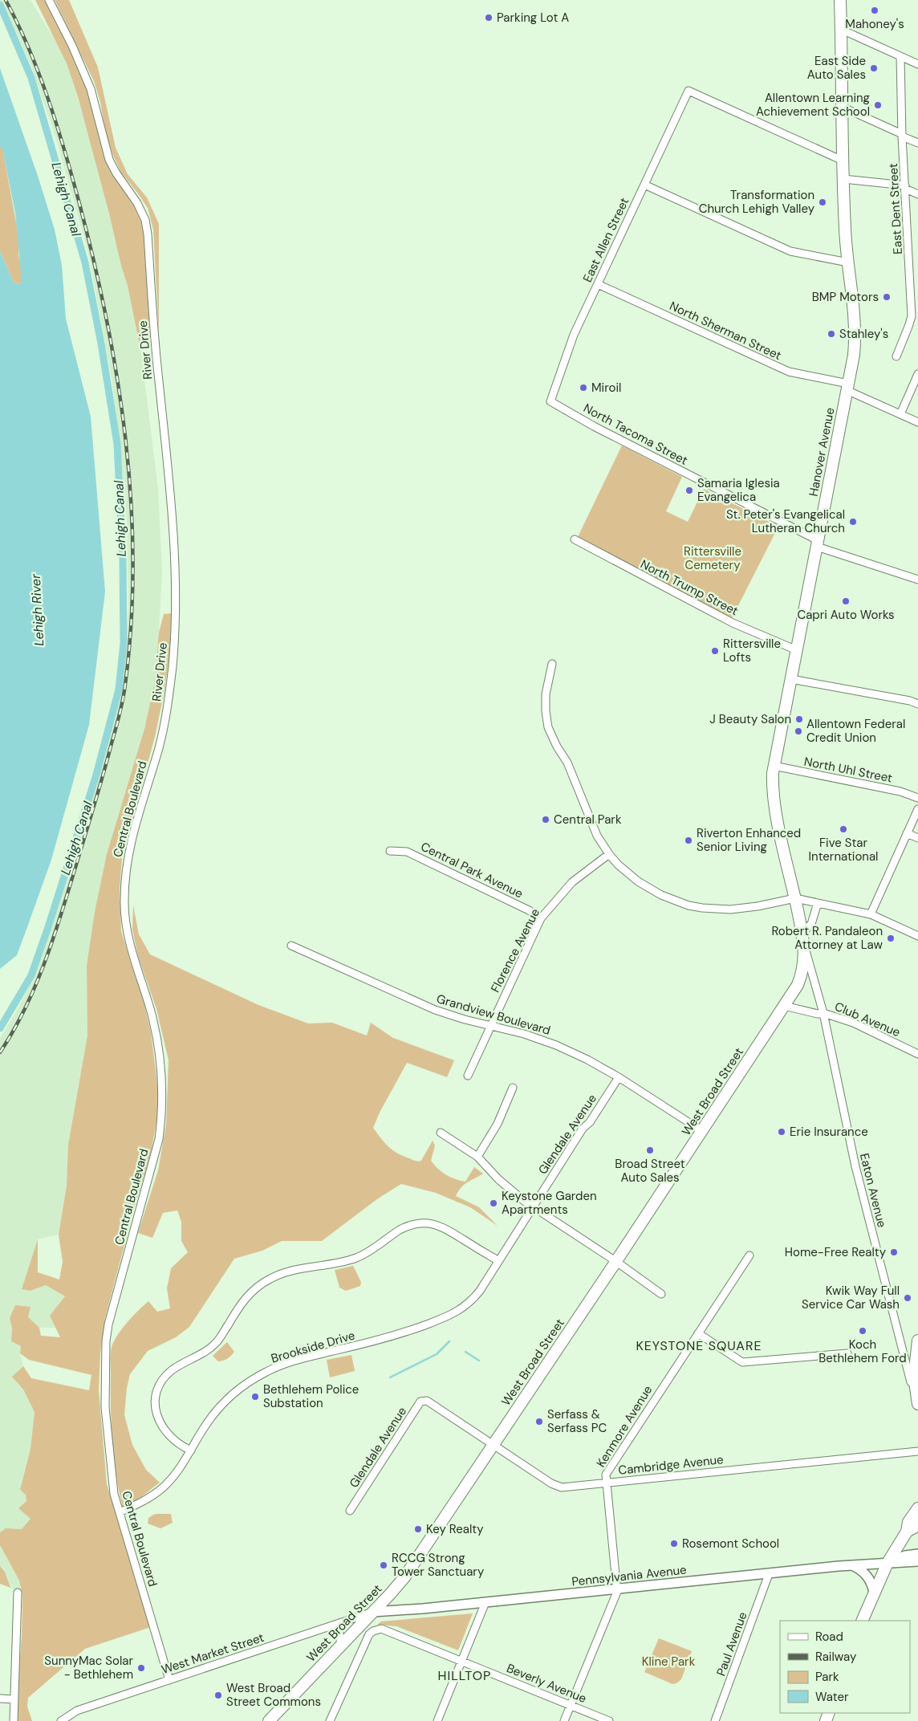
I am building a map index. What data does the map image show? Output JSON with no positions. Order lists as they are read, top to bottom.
{
  "streets": {
    "main road": ["Hanover Avenue", "West Broad Street"],
    "street": [
      "East Dent Street",
      "East Allen Street",
      "North Sherman Street",
      "River Drive",
      "North Tacoma Street",
      "North Trump Street",
      "North Uhl Street",
      "Central Boulevard",
      "Central Park Avenue",
      "Florence Avenue",
      "Grandview Boulevard",
      "Club Avenue",
      "Glendale Avenue",
      "Eaton Avenue",
      "Brookside Drive",
      "Kenmore Avenue",
      "Cambridge Avenue",
      "Pennsylvania Avenue",
      "Paul Avenue",
      "West Market Street",
      "Beverly Avenue"
    ]
  },
  "crossings": [
    ["East Allen Street", "North Sherman Street"],
    ["East Allen Street", "North Tacoma Street"],
    ["East Allen Street", "Hanover Avenue"],
    ["North Sherman Street", "Hanover Avenue"],
    ["River Drive", "Central Boulevard"],
    ["North Tacoma Street", "Hanover Avenue"],
    ["Hanover Avenue", "North Trump Street"],
    ["Hanover Avenue", "North Uhl Street"],
    ["Hanover Avenue", "West Broad Street"],
    ["Hanover Avenue", "Eaton Avenue"],
    ["Central Boulevard", "Brookside Drive"],
    ["Central Boulevard", "West Market Street"],
    ["Central Park Avenue", "Florence Avenue"],
    ["Florence Avenue", "Grandview Boulevard"],
    ["Grandview Boulevard", "West Broad Street"],
    ["Grandview Boulevard", "Glendale Avenue"],
    ["Club Avenue", "West Broad Street"],
    ["Club Avenue", "Eaton Avenue"],
    ["West Broad Street", "Cambridge Avenue"],
    ["West Broad Street", "Pennsylvania Avenue"],
    ["West Broad Street", "West Market Street"],
    ["Glendale Avenue", "Brookside Drive"],
    ["Glendale Avenue", "Cambridge Avenue"],
    ["Kenmore Avenue", "Cambridge Avenue"],
    ["Kenmore Avenue", "Pennsylvania Avenue"],
    ["Kenmore Avenue", "Beverly Avenue"],
    ["Pennsylvania Avenue", "Paul Avenue"],
    ["Pennsylvania Avenue", "West Market Street"]
  ],
  "districts": ["KEYSTONE SQUARE", "HILLTOP"],
  "water": ["Lehigh Canal", "Lehigh River"],
  "parks": ["Rittersville Cemetery", "Kline Park"],
  "places": [
    "Mahoney's",
    "Parking Lot A",
    "East Side Auto Sales",
    "Allentown Learning Achievement School",
    "Transformation Church Lehigh Valley",
    "BMP Motors",
    "Stahley's",
    "Miroil",
    "Samaria Iglesia Evangelica",
    "St. Peter's Evangelical Lutheran Church",
    "Capri Auto Works",
    "Rittersville Lofts",
    "J Beauty Salon",
    "Allentown Federal Credit Union",
    "Central Park",
    "Five Star International",
    "Riverton Enhanced Senior Living",
    "Robert R. Pandaleon Attorney at Law",
    "Erie Insurance",
    "Broad Street Auto Sales",
    "Keystone Garden Apartments",
    "Home-Free Realty",
    "Kwik Way Full Service Car Wash",
    "Koch Bethlehem Ford",
    "Bethlehem Police Substation",
    "Serfass & Serfass PC",
    "Key Realty",
    "Rosemont School",
    "RCCG Strong Tower Sanctuary",
    "SunnyMac Solar - Bethlehem",
    "West Broad Street Commons"
  ],
  "legend": [
    "Road",
    "Railway",
    "Park",
    "Water"
  ]
}
